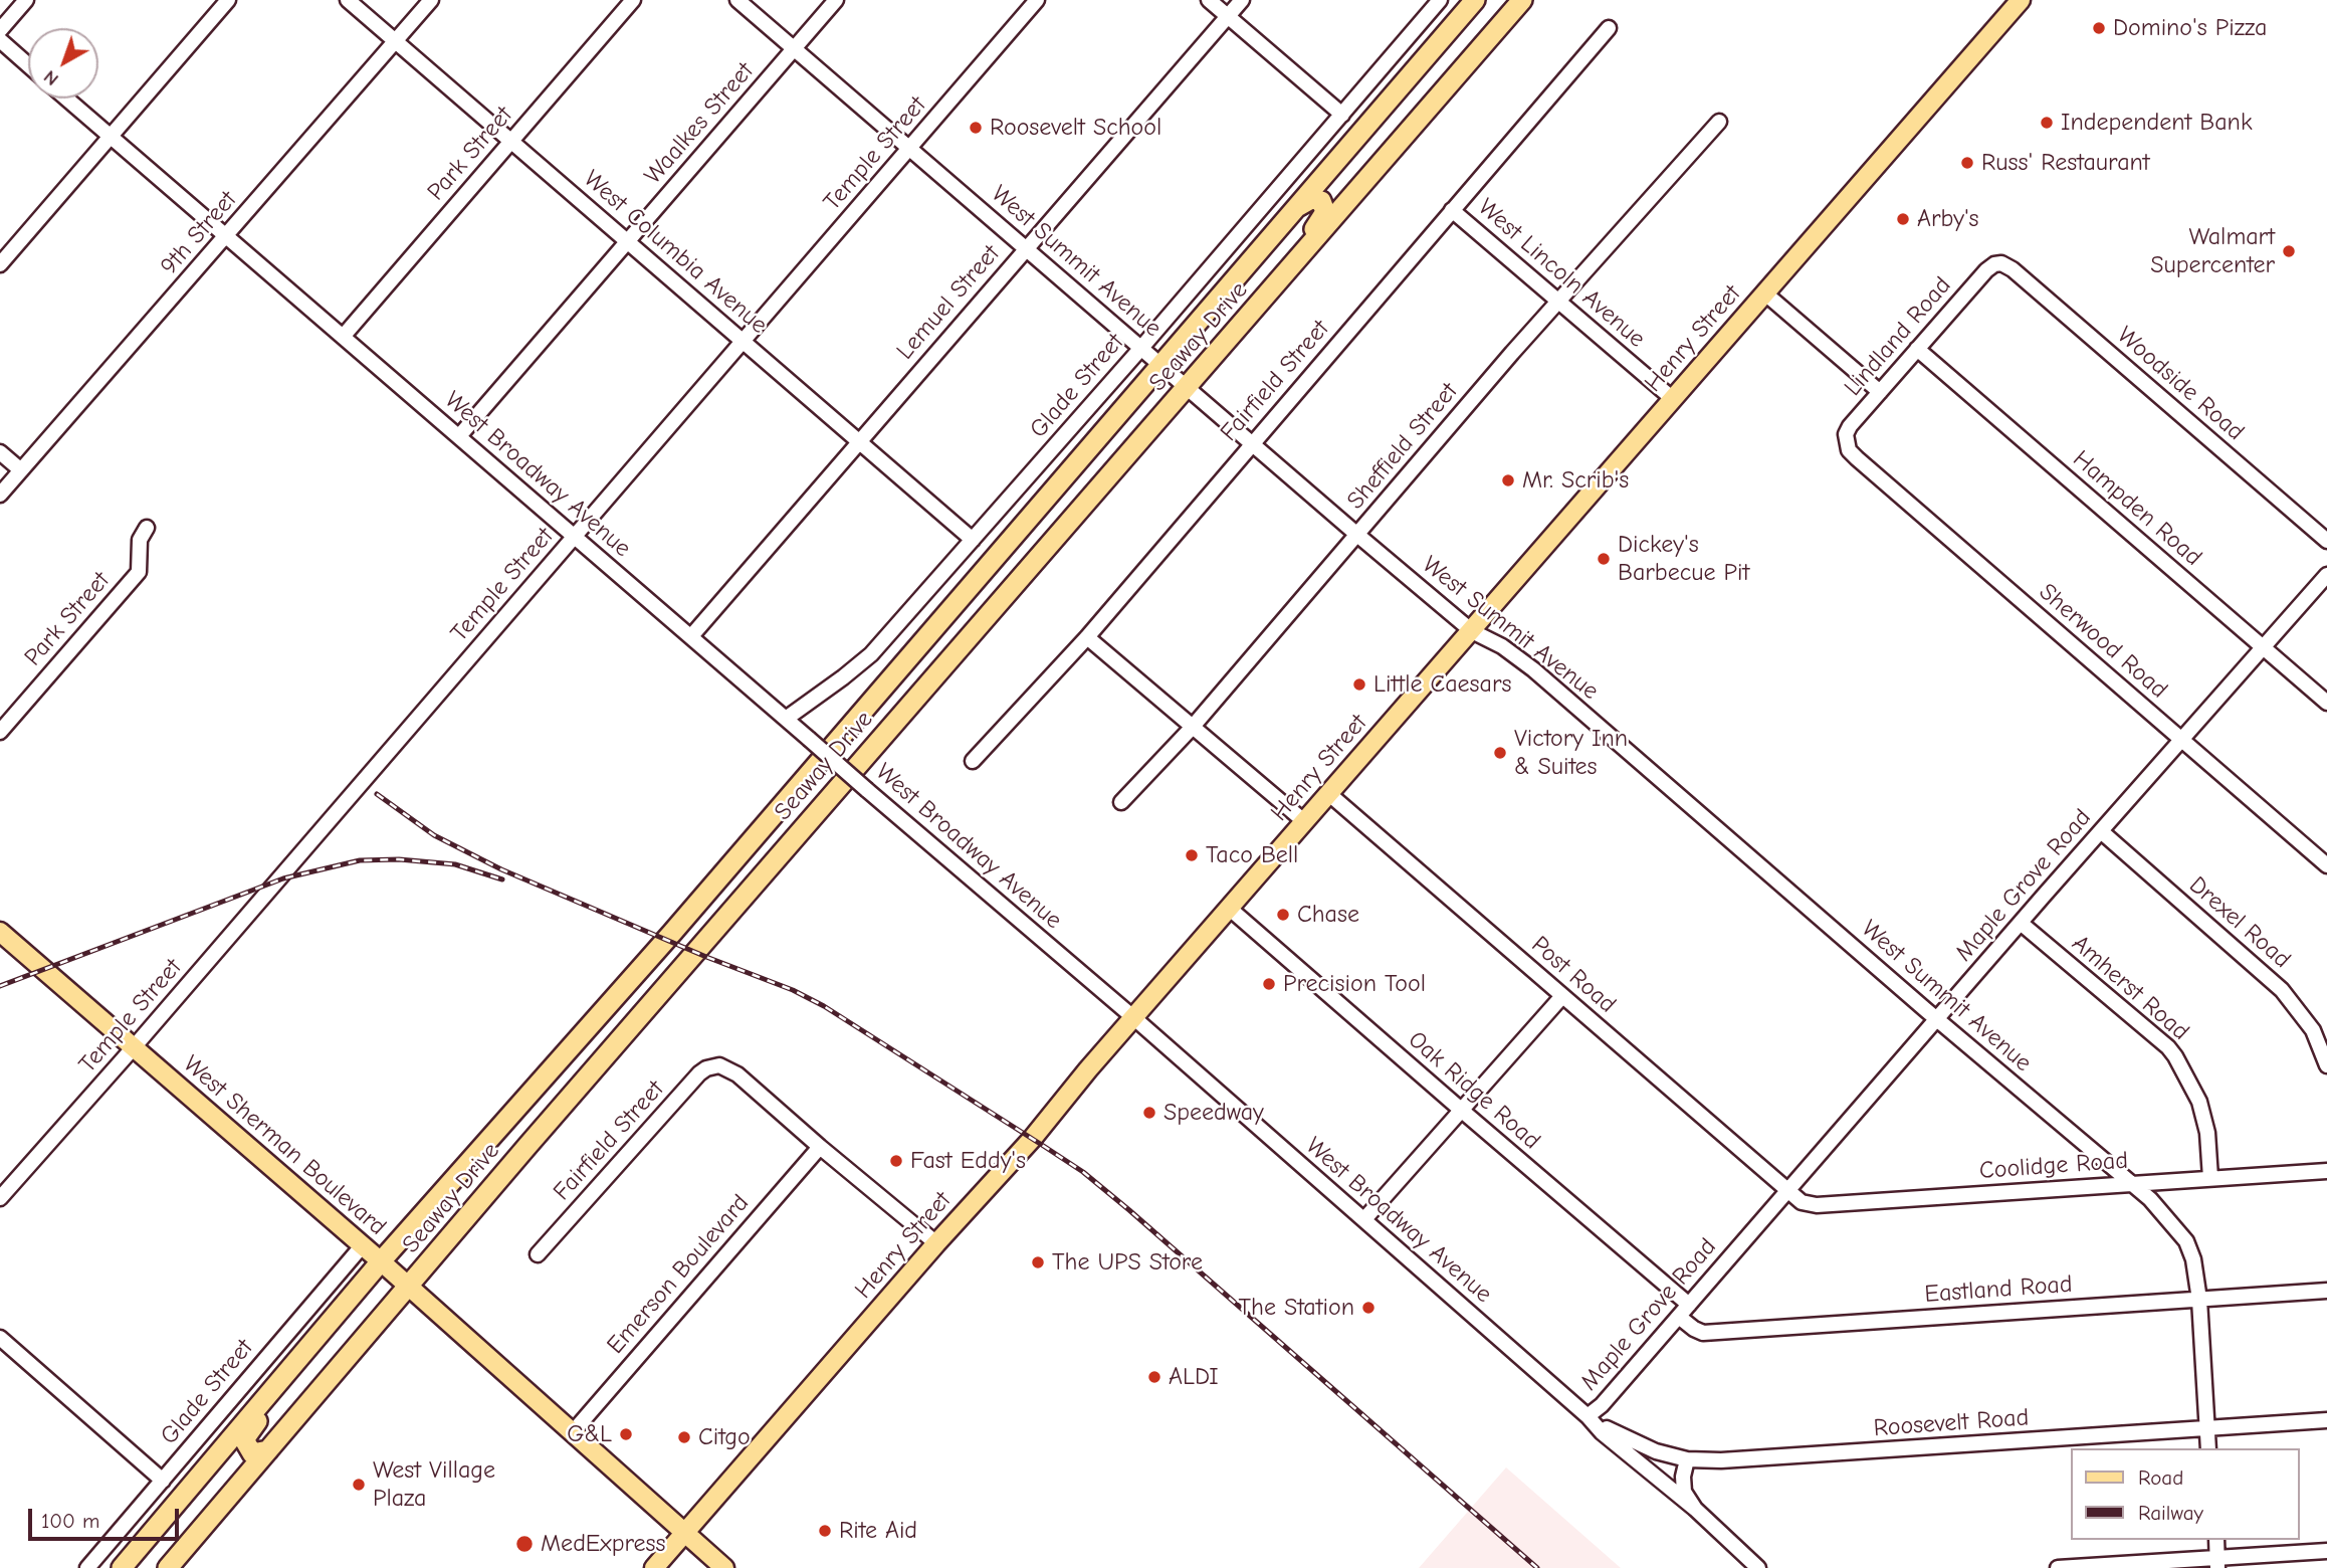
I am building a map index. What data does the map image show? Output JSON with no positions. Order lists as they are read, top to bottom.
{
  "streets": {
    "highway": ["Seaway Drive"],
    "main road": ["Henry Street", "West Sherman Boulevard"],
    "street": [
      "Waalkes Street",
      "Park Street",
      "Temple Street",
      "9th Street",
      "West Columbia Avenue",
      "West Summit Avenue",
      "West Lincoln Avenue",
      "Lemuel Street",
      "Lindland Road",
      "Fairfield Street",
      "Woodside Road",
      "Glade Street",
      "Sheffield Street",
      "West Broadway Avenue",
      "Hampden Road",
      "Sherwood Road",
      "Maple Grove Road",
      "Drexel Road",
      "Post Road",
      "Amherst Road",
      "Oak Ridge Road",
      "Coolidge Road",
      "Emerson Boulevard",
      "Eastland Road",
      "Roosevelt Road"
    ]
  },
  "crossings": [
    ["Waalkes Street", "West Columbia Avenue"],
    ["Waalkes Street", "West Summit Avenue"],
    ["Waalkes Street", "West Broadway Avenue"],
    ["Park Street", "West Columbia Avenue"],
    ["Park Street", "West Broadway Avenue"],
    ["Temple Street", "West Columbia Avenue"],
    ["Temple Street", "West Summit Avenue"],
    ["Temple Street", "West Broadway Avenue"],
    ["Temple Street", "West Sherman Boulevard"],
    ["9th Street", "West Columbia Avenue"],
    ["9th Street", "West Broadway Avenue"],
    ["West Columbia Avenue", "Lemuel Street"],
    ["West Columbia Avenue", "Glade Street"],
    ["West Summit Avenue", "Lemuel Street"],
    ["West Summit Avenue", "Seaway Drive"],
    ["West Summit Avenue", "Henry Street"],
    ["West Summit Avenue", "Fairfield Street"],
    ["West Summit Avenue", "Glade Street"],
    ["West Summit Avenue", "Sheffield Street"],
    ["West Summit Avenue", "Maple Grove Road"],
    ["West Summit Avenue", "Coolidge Road"],
    ["West Summit Avenue", "Eastland Road"],
    ["West Summit Avenue", "Roosevelt Road"],
    ["West Lincoln Avenue", "Henry Street"],
    ["West Lincoln Avenue", "Fairfield Street"],
    ["West Lincoln Avenue", "Sheffield Street"],
    ["Lemuel Street", "West Broadway Avenue"],
    ["Seaway Drive", "West Sherman Boulevard"],
    ["Lindland Road", "Woodside Road"],
    ["Lindland Road", "Hampden Road"],
    ["Lindland Road", "Sherwood Road"],
    ["Henry Street", "West Broadway Avenue"],
    ["Henry Street", "Post Road"],
    ["Henry Street", "Oak Ridge Road"],
    ["Henry Street", "West Sherman Boulevard"],
    ["Fairfield Street", "Emerson Boulevard"],
    ["Glade Street", "West Broadway Avenue"],
    ["Glade Street", "West Sherman Boulevard"],
    ["West Broadway Avenue", "Maple Grove Road"],
    ["West Broadway Avenue", "Roosevelt Road"],
    ["Hampden Road", "Maple Grove Road"],
    ["Sherwood Road", "Maple Grove Road"],
    ["Maple Grove Road", "Drexel Road"],
    ["Maple Grove Road", "Post Road"],
    ["Maple Grove Road", "Amherst Road"],
    ["Maple Grove Road", "Oak Ridge Road"],
    ["Maple Grove Road", "Coolidge Road"],
    ["Maple Grove Road", "Eastland Road"],
    ["Maple Grove Road", "Roosevelt Road"],
    ["Post Road", "Coolidge Road"],
    ["Amherst Road", "Coolidge Road"],
    ["West Sherman Boulevard", "Emerson Boulevard"]
  ],
  "places": [
    "Domino's Pizza",
    "Independent Bank",
    "Roosevelt School",
    "Russ' Restaurant",
    "Arby's",
    "Walmart Supercenter",
    "Mr. Scrib's",
    "Dickey's Barbecue Pit",
    "Little Caesars",
    "Victory Inn & Suites",
    "Taco Bell",
    "Chase",
    "Precision Tool",
    "Speedway",
    "Fast Eddy's",
    "The UPS Store",
    "The Station",
    "ALDI",
    "G&L",
    "Citgo",
    "West Village Plaza",
    "Rite Aid",
    "MedExpress"
  ],
  "legend": ["Road", "Railway"],
  "scale_bar": "100 m",
  "north": "bottom left"
}
